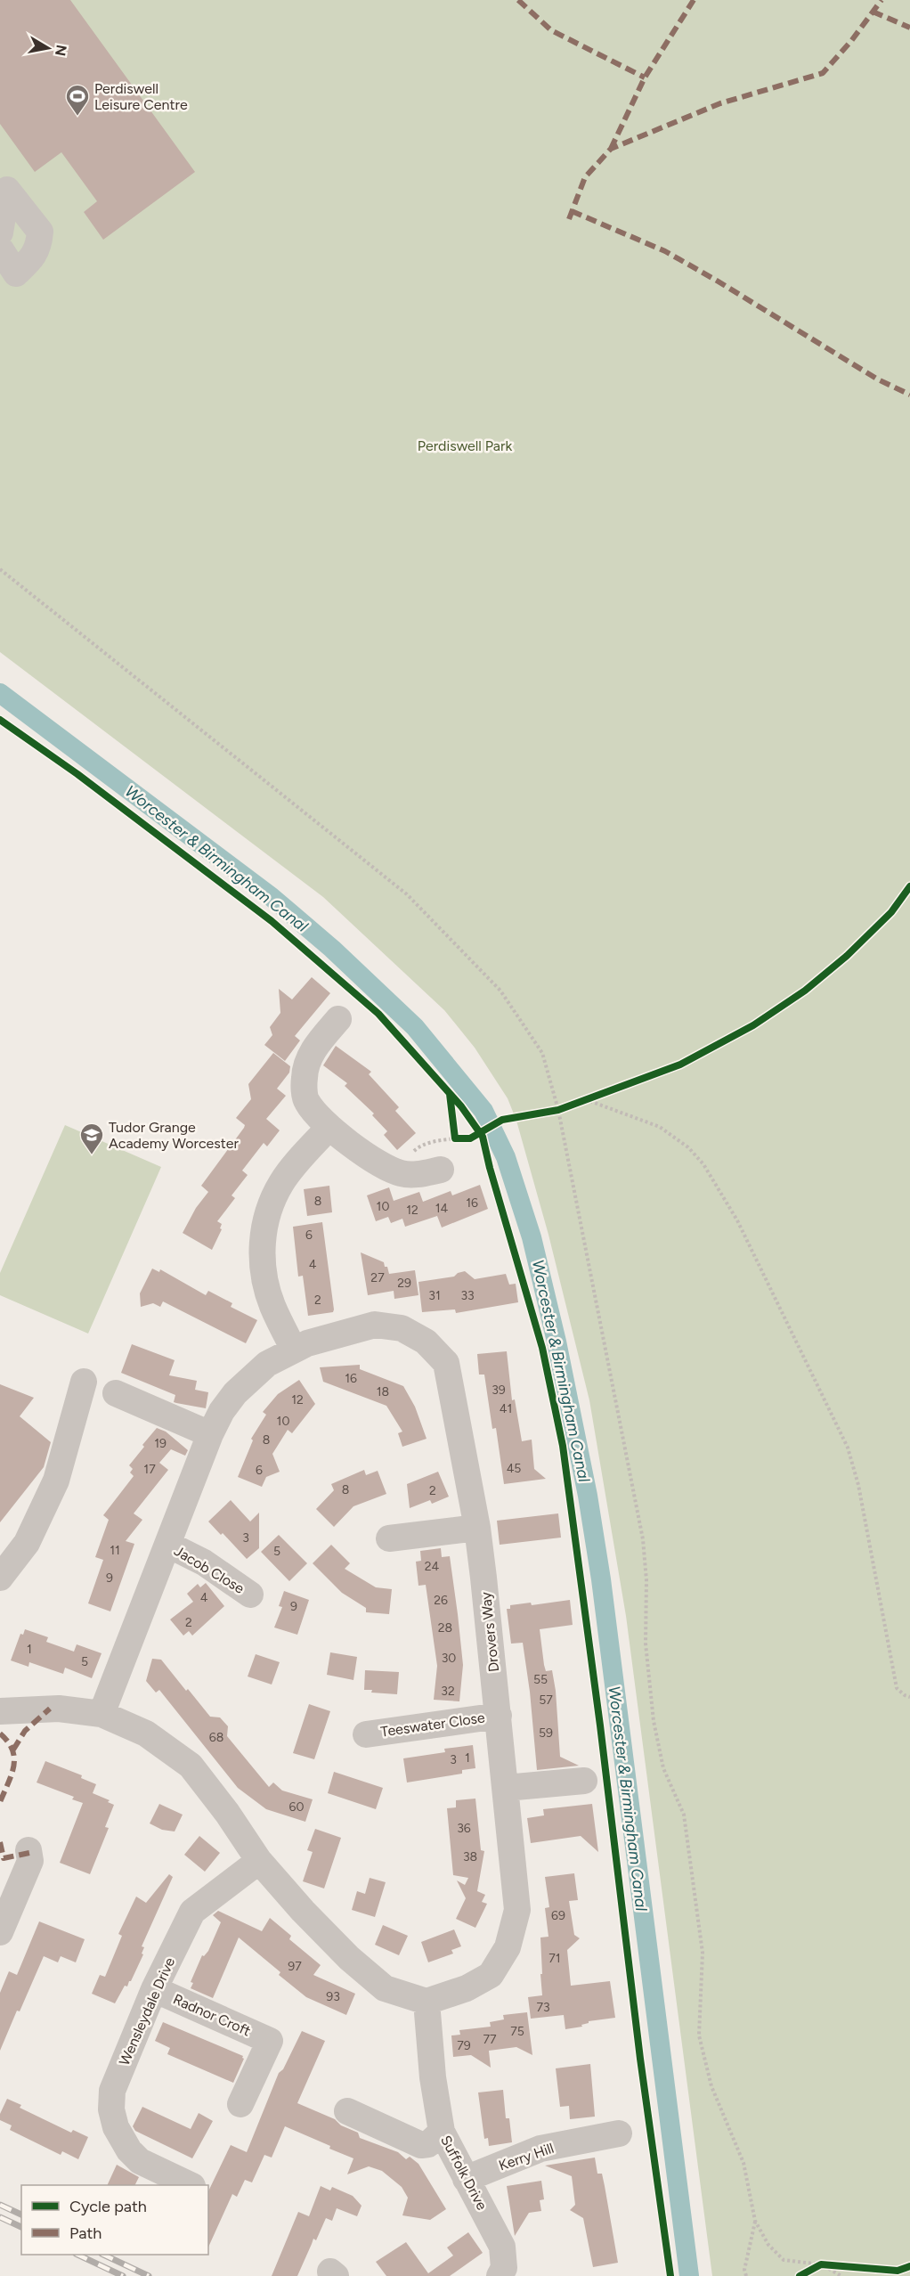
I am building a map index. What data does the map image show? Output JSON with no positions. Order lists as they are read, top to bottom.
{
  "streets": {
    "street": [
      "Jacob Close",
      "Drovers Way",
      "Teeswater Close",
      "Wensleydale Drive",
      "Radnor Croft",
      "Kerry Hill",
      "Suffolk Drive"
    ]
  },
  "crossings": [
    ["Jacob Close", "Drovers Way"],
    ["Drovers Way", "Teeswater Close"],
    ["Drovers Way", "Suffolk Drive"],
    ["Wensleydale Drive", "Radnor Croft"],
    ["Kerry Hill", "Suffolk Drive"]
  ],
  "water": ["Worcester & Birmingham Canal"],
  "parks": ["Perdiswell Park"],
  "places": {
    "sports": ["Perdiswell Leisure Centre"],
    "school or university": ["Tudor Grange Academy Worcester"]
  },
  "house_numbers": [
    "8",
    "16",
    "10",
    "14",
    "12",
    "6",
    "4",
    "27",
    "29",
    "31",
    "33",
    "2",
    "16",
    "39",
    "18",
    "12",
    "41",
    "10",
    "8",
    "19",
    "45",
    "17",
    "6",
    "8",
    "2",
    "3",
    "11",
    "5",
    "24",
    "9",
    "4",
    "26",
    "9",
    "2",
    "28",
    "1",
    "30",
    "5",
    "55",
    "32",
    "57",
    "59",
    "68",
    "1",
    "3",
    "60",
    "36",
    "38",
    "69",
    "71",
    "97",
    "93",
    "73",
    "75",
    "77",
    "79"
  ],
  "legend": ["Cycle path", "Path"],
  "north": "right"
}
